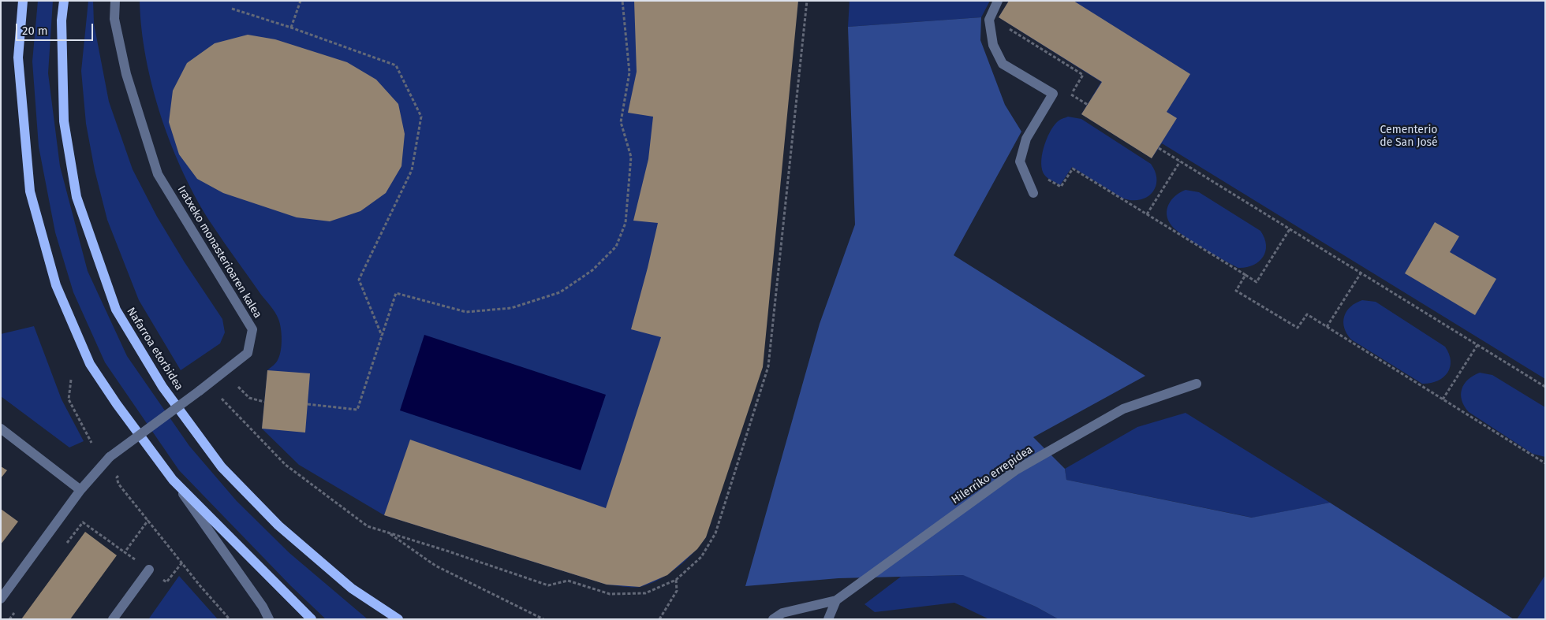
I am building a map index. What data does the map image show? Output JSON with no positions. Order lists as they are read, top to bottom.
{
  "streets": {
    "main road": ["Nafarroa etorbidea"],
    "street": ["Iratxeko monasterioaren kalea", "Hilerriko errepidea"]
  },
  "parks": ["Cementerio de San José"],
  "scale_bar": "20 m"
}
